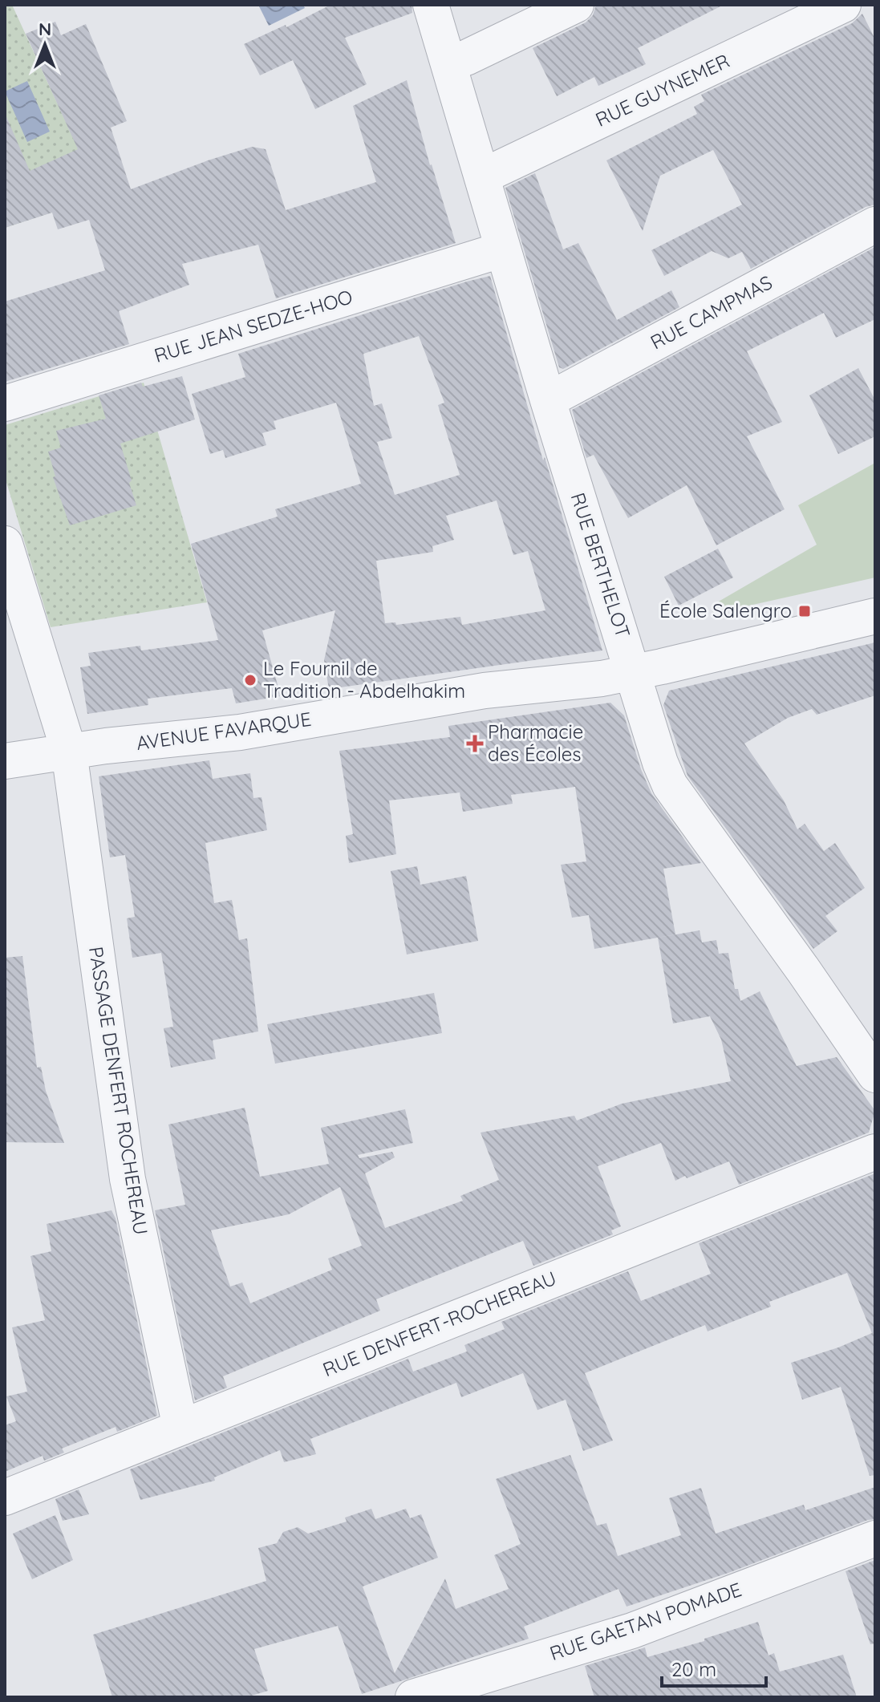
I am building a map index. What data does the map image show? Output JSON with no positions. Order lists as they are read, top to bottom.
{
  "streets": {
    "street": [
      "RUE GUYNEMER",
      "RUE CAMPMAS",
      "RUE JEAN SEDZE-HOO",
      "RUE BERTHELOT",
      "AVENUE FAVARQUE",
      "PASSAGE DENFERT ROCHEREAU",
      "RUE DENFERT-ROCHEREAU",
      "RUE GAETAN POMADE"
    ]
  },
  "crossings": [
    ["RUE GUYNEMER", "RUE BERTHELOT"],
    ["RUE CAMPMAS", "RUE BERTHELOT"],
    ["RUE JEAN SEDZE-HOO", "RUE BERTHELOT"],
    ["RUE BERTHELOT", "AVENUE FAVARQUE"],
    ["AVENUE FAVARQUE", "PASSAGE DENFERT ROCHEREAU"],
    ["PASSAGE DENFERT ROCHEREAU", "RUE DENFERT-ROCHEREAU"]
  ],
  "places": {
    "transit": ["École Salengro"],
    "other": ["Le Fournil de Tradition - Abdelhakim"],
    "health": ["Pharmacie des Écoles"]
  },
  "scale_bar": "20 m",
  "north": "top"
}
